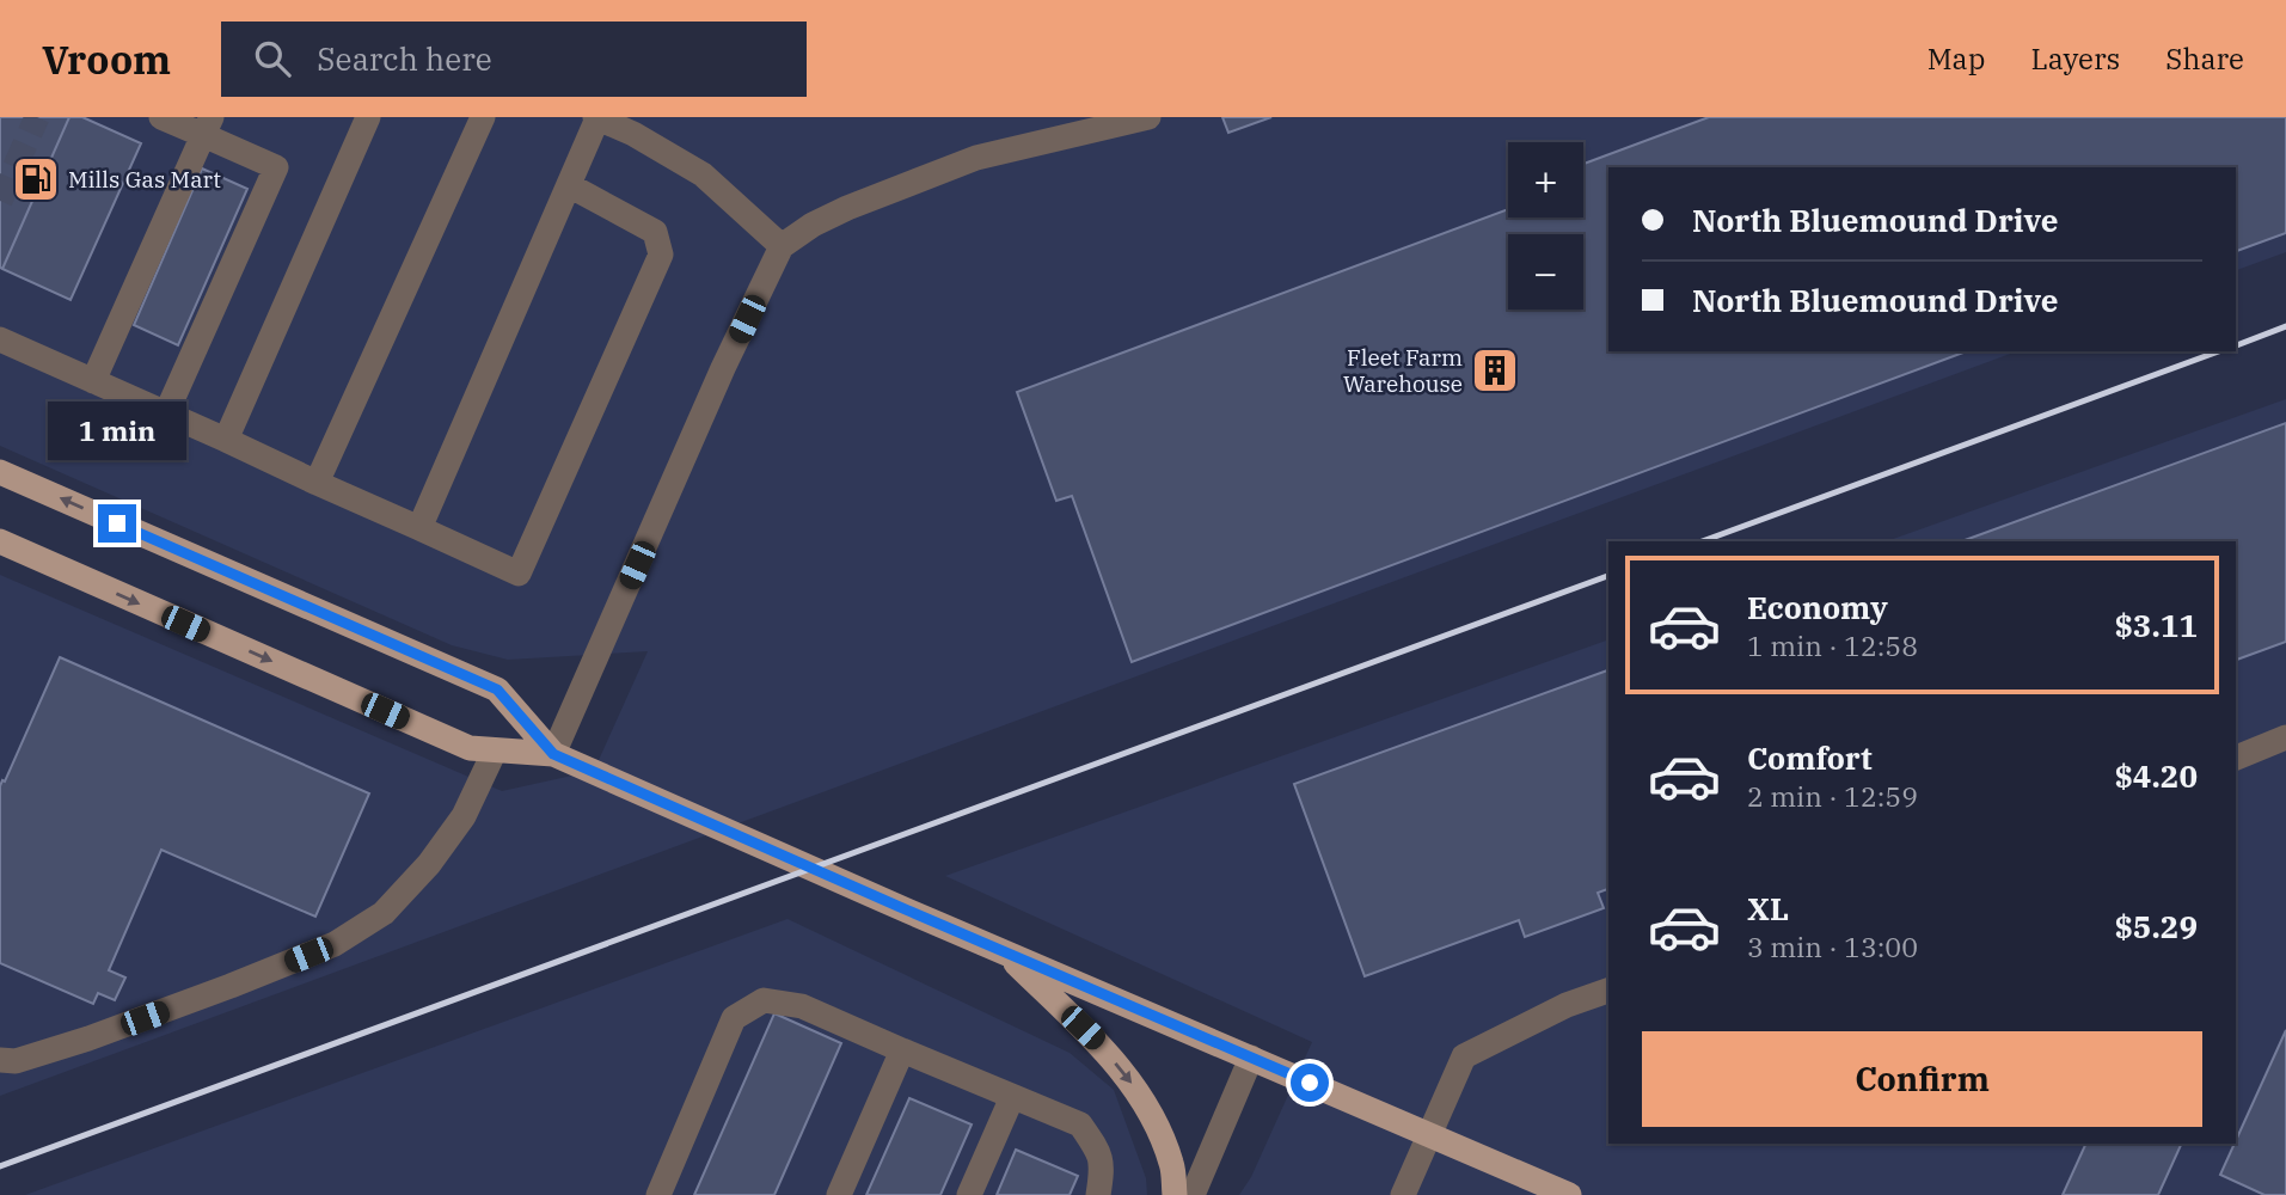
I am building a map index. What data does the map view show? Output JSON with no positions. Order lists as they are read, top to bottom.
{
  "places": {
    "fuel station": ["Mills Gas Mart"],
    "building": ["Fleet Farm Warehouse"]
  },
  "page": {
    "header": "Vroom",
    "search": "Search here",
    "nav": ["Map", "Layers", "Share"],
    "map_buttons": ["+", "−"],
    "banner": ["North Bluemound Drive", "North Bluemound Drive"],
    "bubble": "1 min",
    "list": [
      {
        "name": "Economy",
        "note": "1 min · 12:58",
        "value": "$3.11"
      },
      {
        "name": "Comfort",
        "note": "2 min · 12:59",
        "value": "$4.20"
      },
      {
        "name": "XL",
        "note": "3 min · 13:00",
        "value": "$5.29"
      }
    ],
    "buttons": "Confirm"
  }
}
